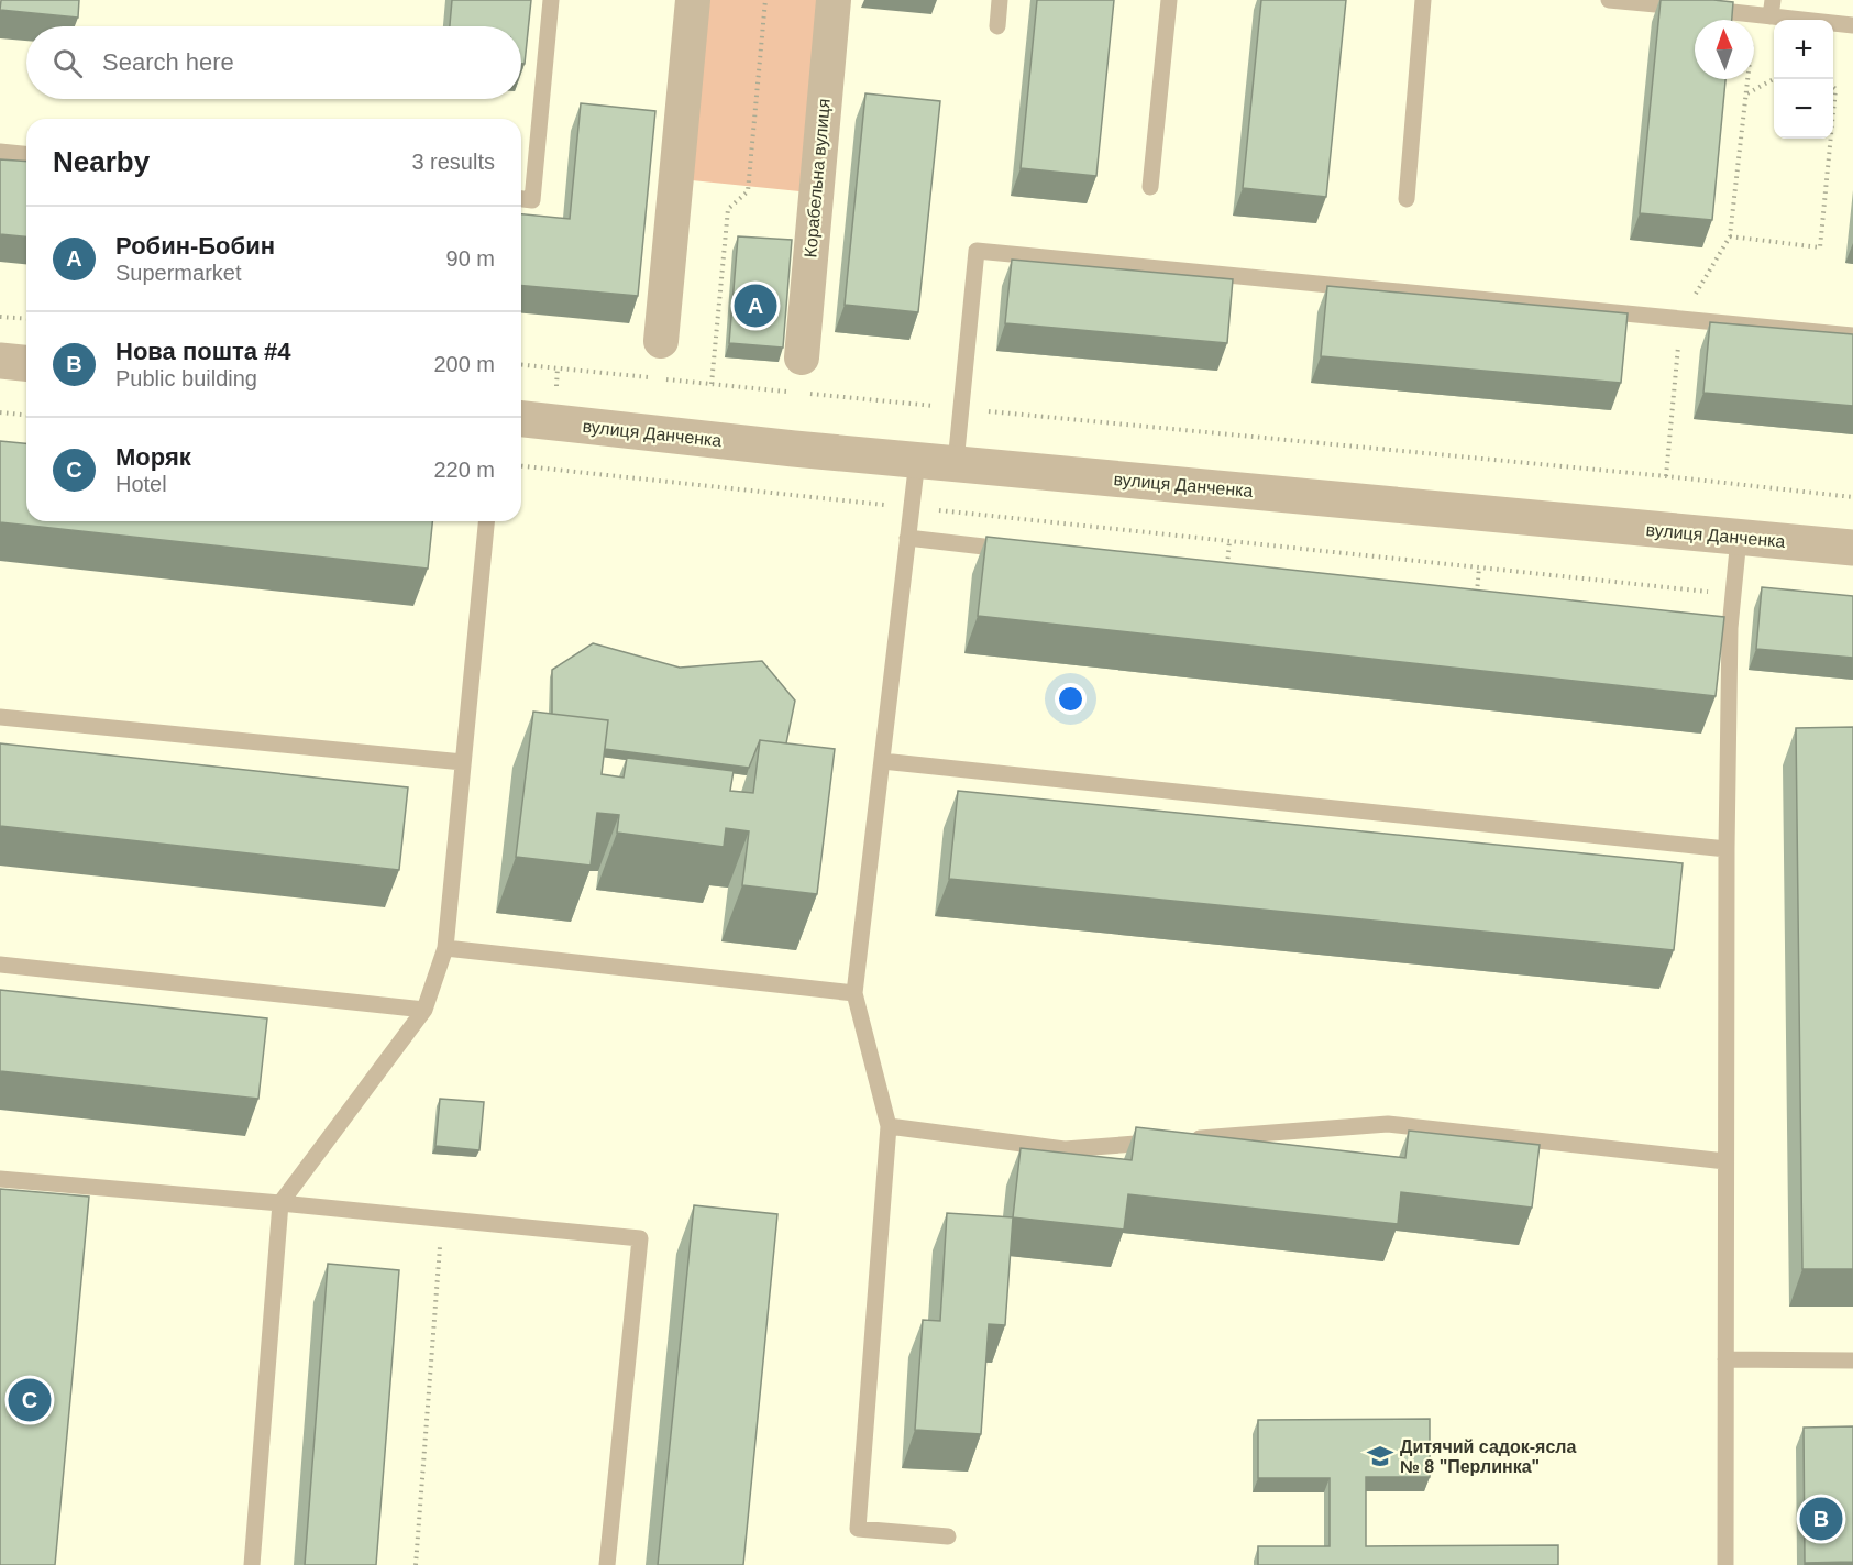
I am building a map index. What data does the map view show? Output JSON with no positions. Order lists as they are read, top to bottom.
{
  "streets": {
    "street": ["Корабельна вулиця", "вулиця Данченка"]
  },
  "places": {
    "school or university": ["Дитячий садок-ясла № 8 \"Перлинка\""]
  },
  "north": "top",
  "page": {
    "map_buttons": ["+", "−"],
    "search": "Search here",
    "heading": ["Nearby", "3 results"],
    "list": [
      {
        "mark": "A",
        "name": "Робин-Бобин",
        "note": "Supermarket",
        "value": "90 m"
      },
      {
        "mark": "B",
        "name": "Нова пошта #4",
        "note": "Public building",
        "value": "200 m"
      },
      {
        "mark": "C",
        "name": "Моряк",
        "note": "Hotel",
        "value": "220 m"
      }
    ],
    "pins": ["A", "C", "B"]
  }
}
